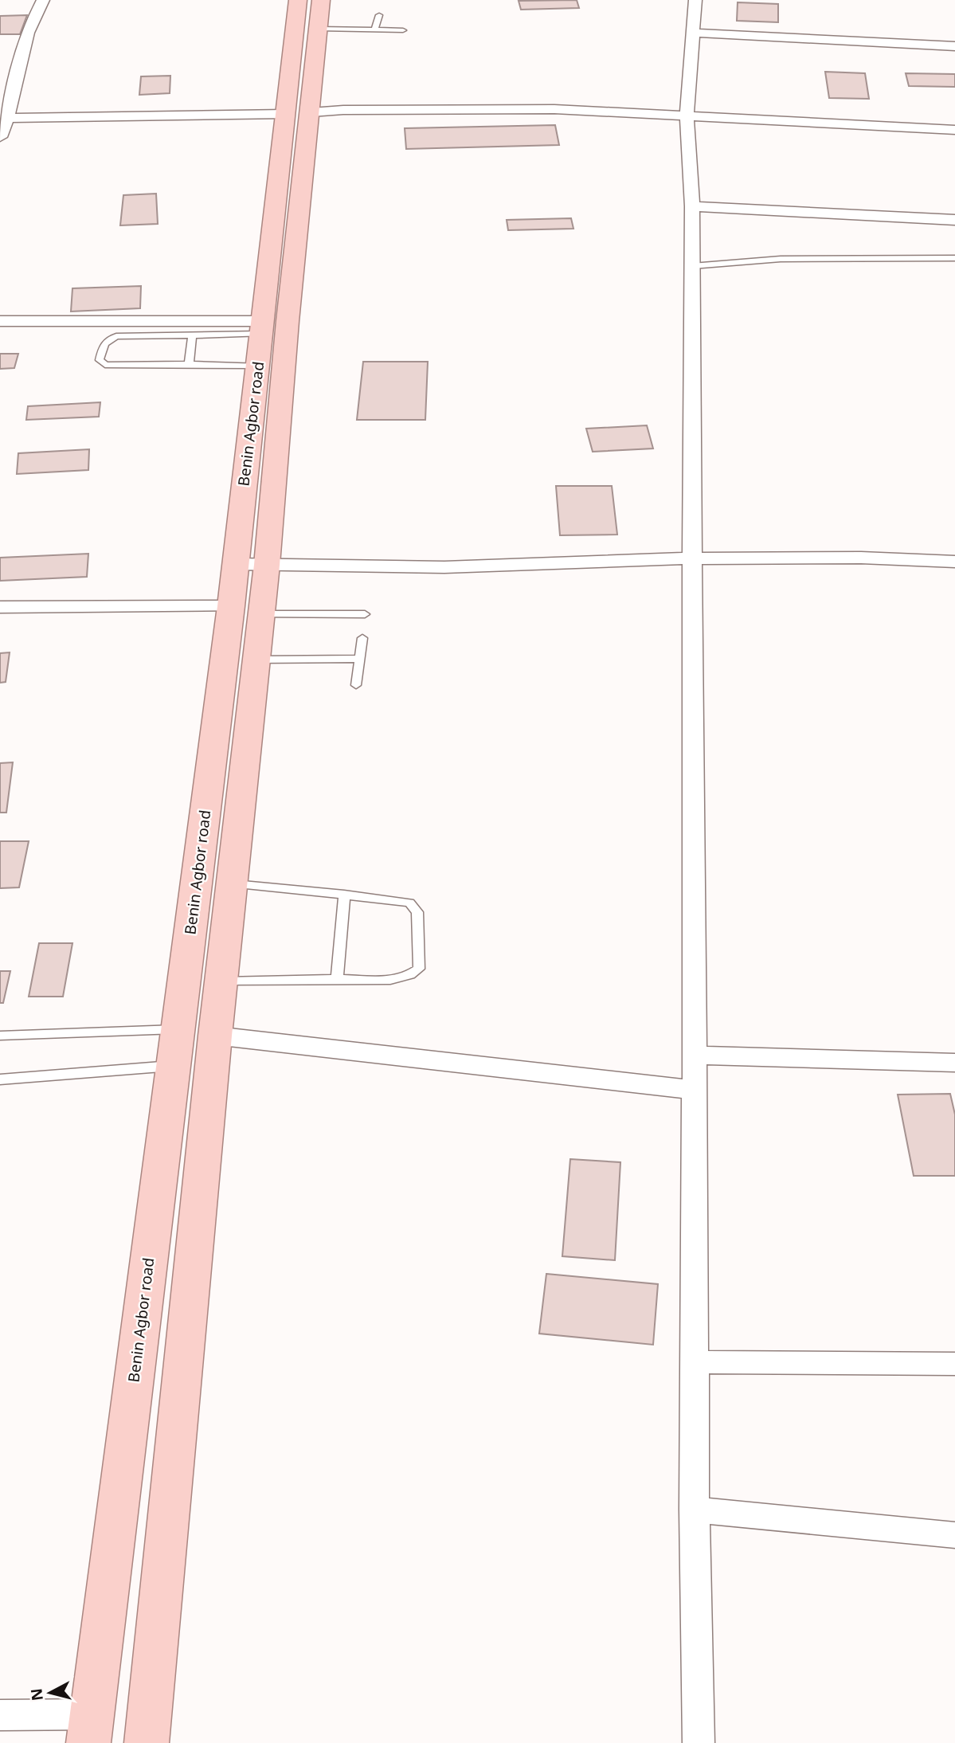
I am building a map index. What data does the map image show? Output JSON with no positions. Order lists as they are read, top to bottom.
{
  "streets": {
    "highway": ["Benin Agbor road"]
  },
  "north": "left"
}
